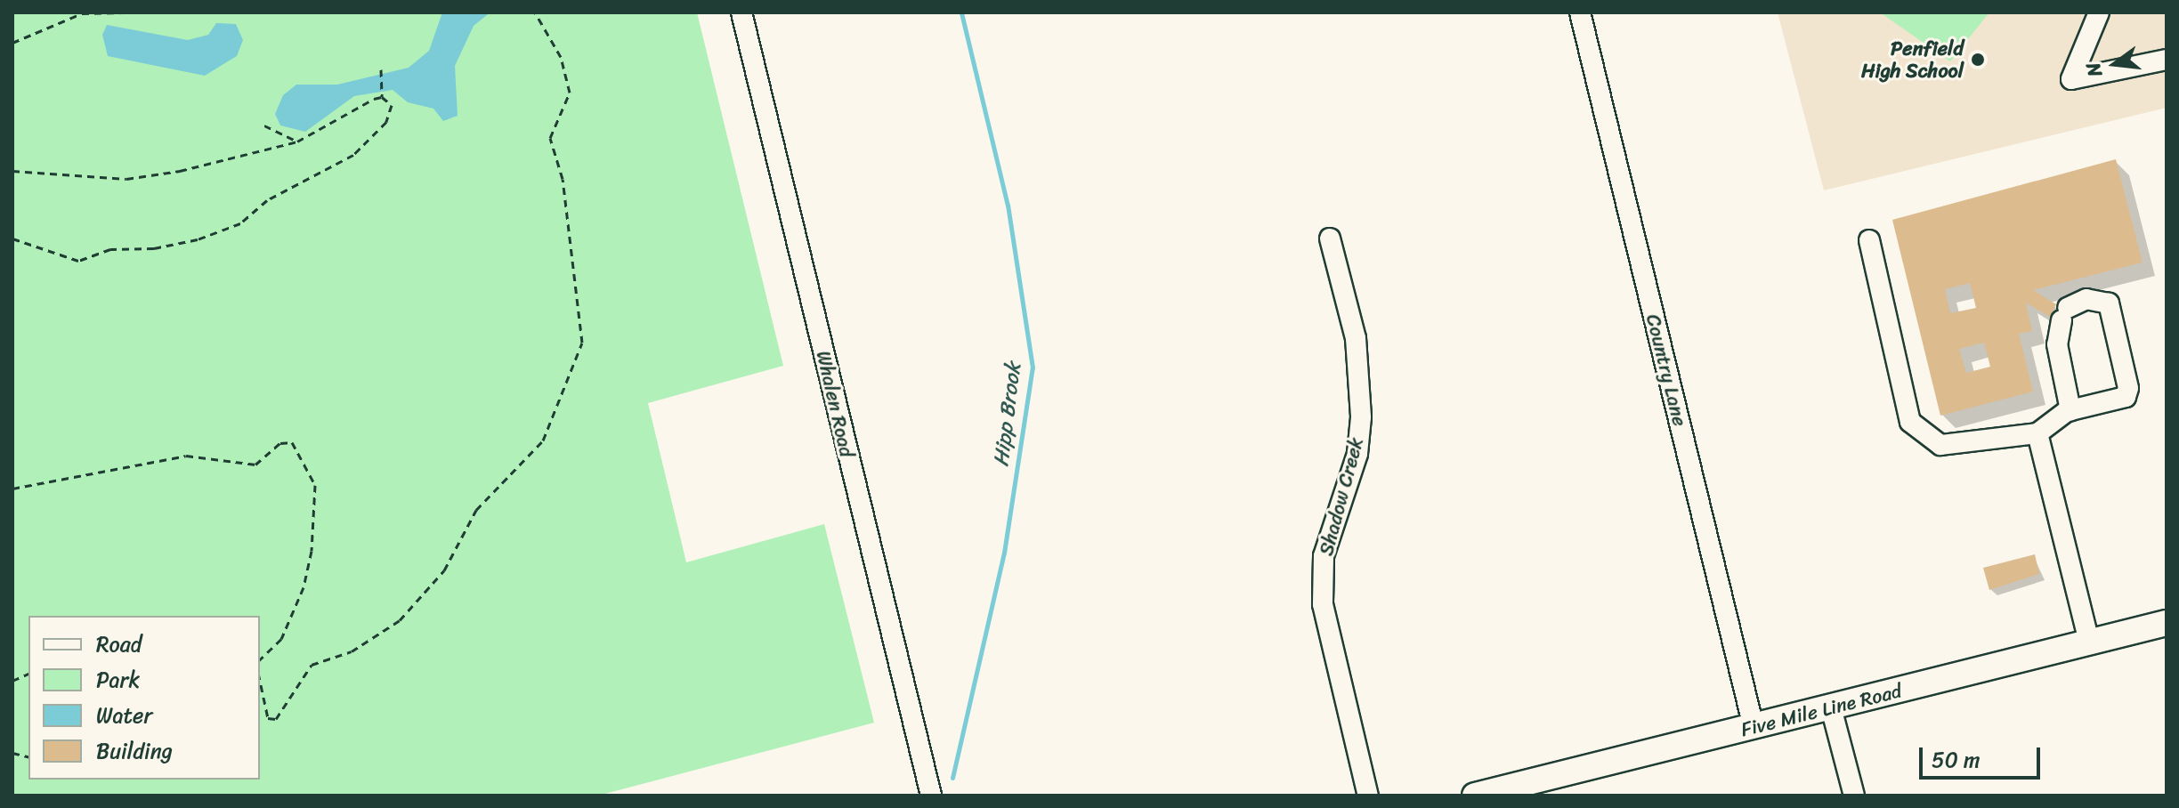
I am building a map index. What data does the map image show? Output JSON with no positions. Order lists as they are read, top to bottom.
{
  "streets": {
    "main road": ["Five Mile Line Road"],
    "street": ["Country Lane", "Whalen Road", "Shadow Creek"]
  },
  "crossings": [
    ["Country Lane", "Five Mile Line Road"]
  ],
  "water": ["Hipp Brook"],
  "places": ["Penfield High School"],
  "legend": [
    "Road",
    "Park",
    "Water",
    "Building"
  ],
  "scale_bar": "50 m",
  "north": "left"
}
